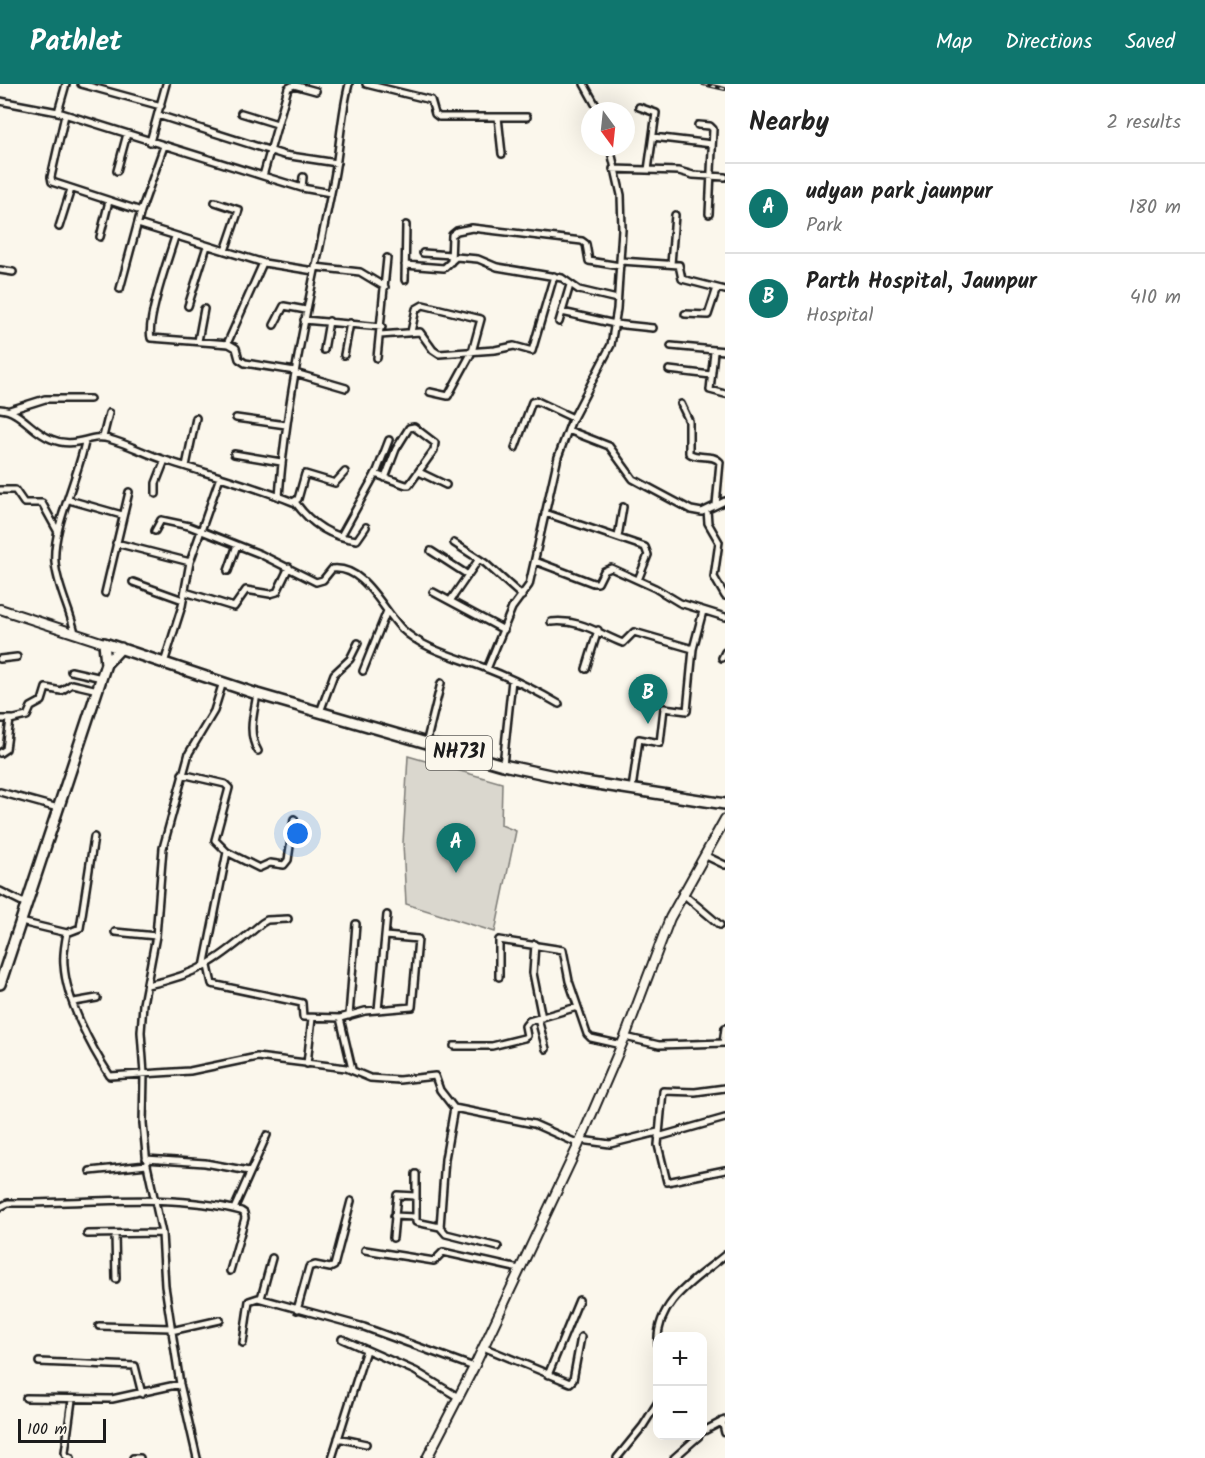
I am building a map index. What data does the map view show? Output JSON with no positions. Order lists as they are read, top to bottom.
{
  "streets": {
    "highway": ["NH731"]
  },
  "scale_bar": "100 m",
  "north": "bottom",
  "page": {
    "header": "Pathlet",
    "nav": ["Map", "Directions", "Saved"],
    "heading": ["Nearby", "2 results"],
    "list": [
      {
        "mark": "A",
        "name": "udyan park jaunpur",
        "note": "Park",
        "value": "180 m"
      },
      {
        "mark": "B",
        "name": "Parth Hospital, Jaunpur",
        "note": "Hospital",
        "value": "410 m"
      }
    ],
    "pins": ["B", "A"],
    "map_buttons": ["+", "−"],
    "scale": "100 m"
  }
}
